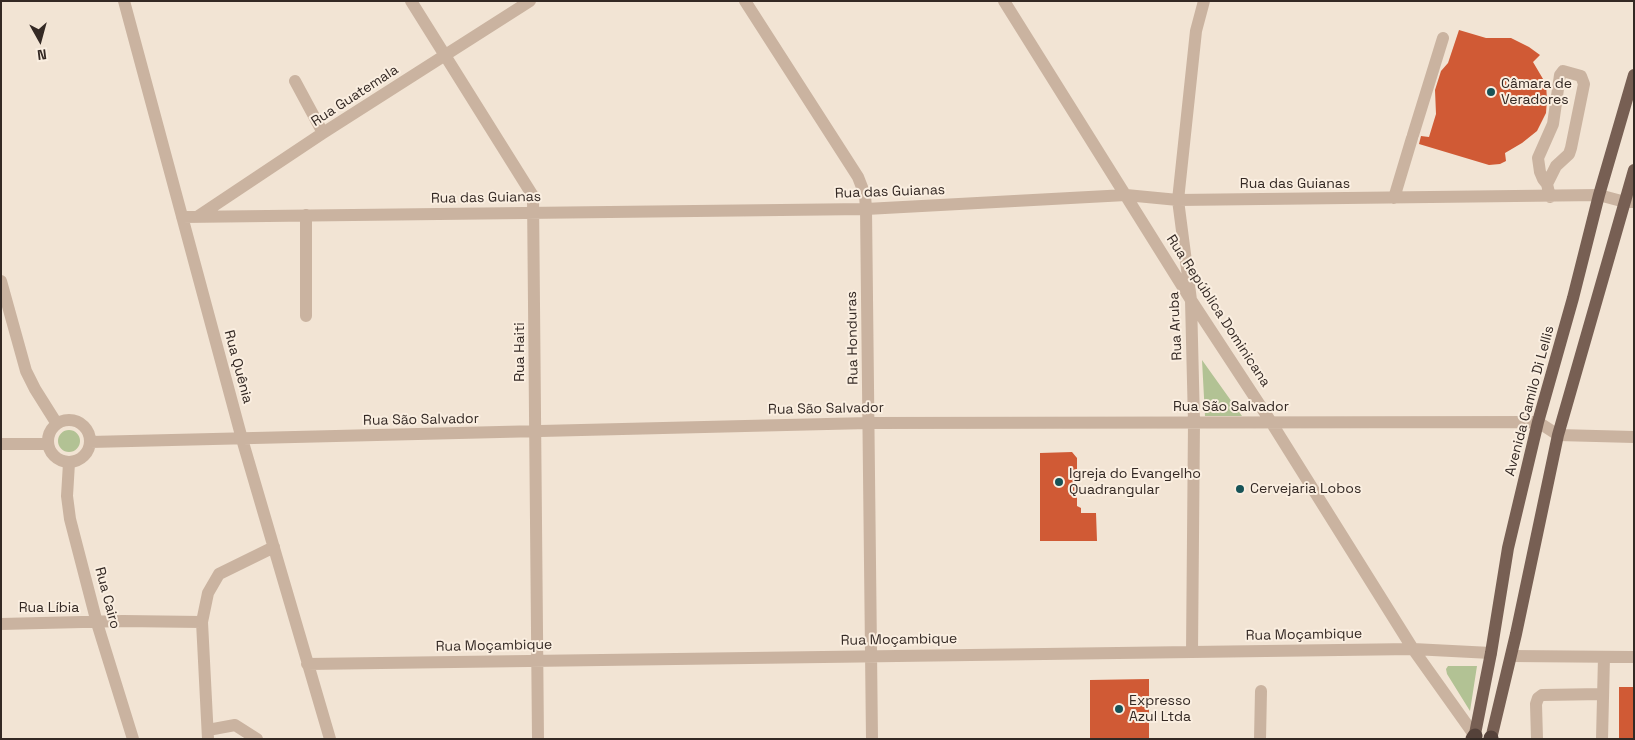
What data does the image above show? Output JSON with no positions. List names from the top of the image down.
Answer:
{
  "streets": {
    "main road": ["Avenida Camilo Di Lellis"],
    "street": [
      "Rua Guatemala",
      "Rua das Guianas",
      "Rua República Dominicana",
      "Rua Aruba",
      "Rua Honduras",
      "Rua Haiti",
      "Rua Quênia",
      "Rua São Salvador",
      "Rua Cairo",
      "Rua Líbia",
      "Rua Moçambique"
    ]
  },
  "crossings": [
    ["Rua Guatemala", "Rua das Guianas"],
    ["Rua Guatemala", "Rua Haiti"],
    ["Rua das Guianas", "Rua República Dominicana"],
    ["Rua das Guianas", "Rua Aruba"],
    ["Rua das Guianas", "Rua Honduras"],
    ["Rua das Guianas", "Rua Haiti"],
    ["Rua das Guianas", "Rua Quênia"],
    ["Rua das Guianas", "Avenida Camilo Di Lellis"],
    ["Rua República Dominicana", "Rua Aruba"],
    ["Rua República Dominicana", "Avenida Camilo Di Lellis"],
    ["Rua República Dominicana", "Rua São Salvador"],
    ["Rua República Dominicana", "Rua Moçambique"],
    ["Rua Aruba", "Rua São Salvador"],
    ["Rua Aruba", "Rua Moçambique"],
    ["Rua Honduras", "Rua São Salvador"],
    ["Rua Honduras", "Rua Moçambique"],
    ["Rua Haiti", "Rua São Salvador"],
    ["Rua Haiti", "Rua Moçambique"],
    ["Rua Quênia", "Rua São Salvador"],
    ["Rua Quênia", "Rua Moçambique"],
    ["Avenida Camilo Di Lellis", "Rua São Salvador"],
    ["Avenida Camilo Di Lellis", "Rua Moçambique"],
    ["Rua São Salvador", "Rua Cairo"],
    ["Rua Cairo", "Rua Líbia"]
  ],
  "places": [
    "Câmara de Veradores",
    "Igreja do Evangelho Quadrangular",
    "Cervejaria Lobos",
    "Expresso Azul Ltda"
  ],
  "north": "bottom"
}
